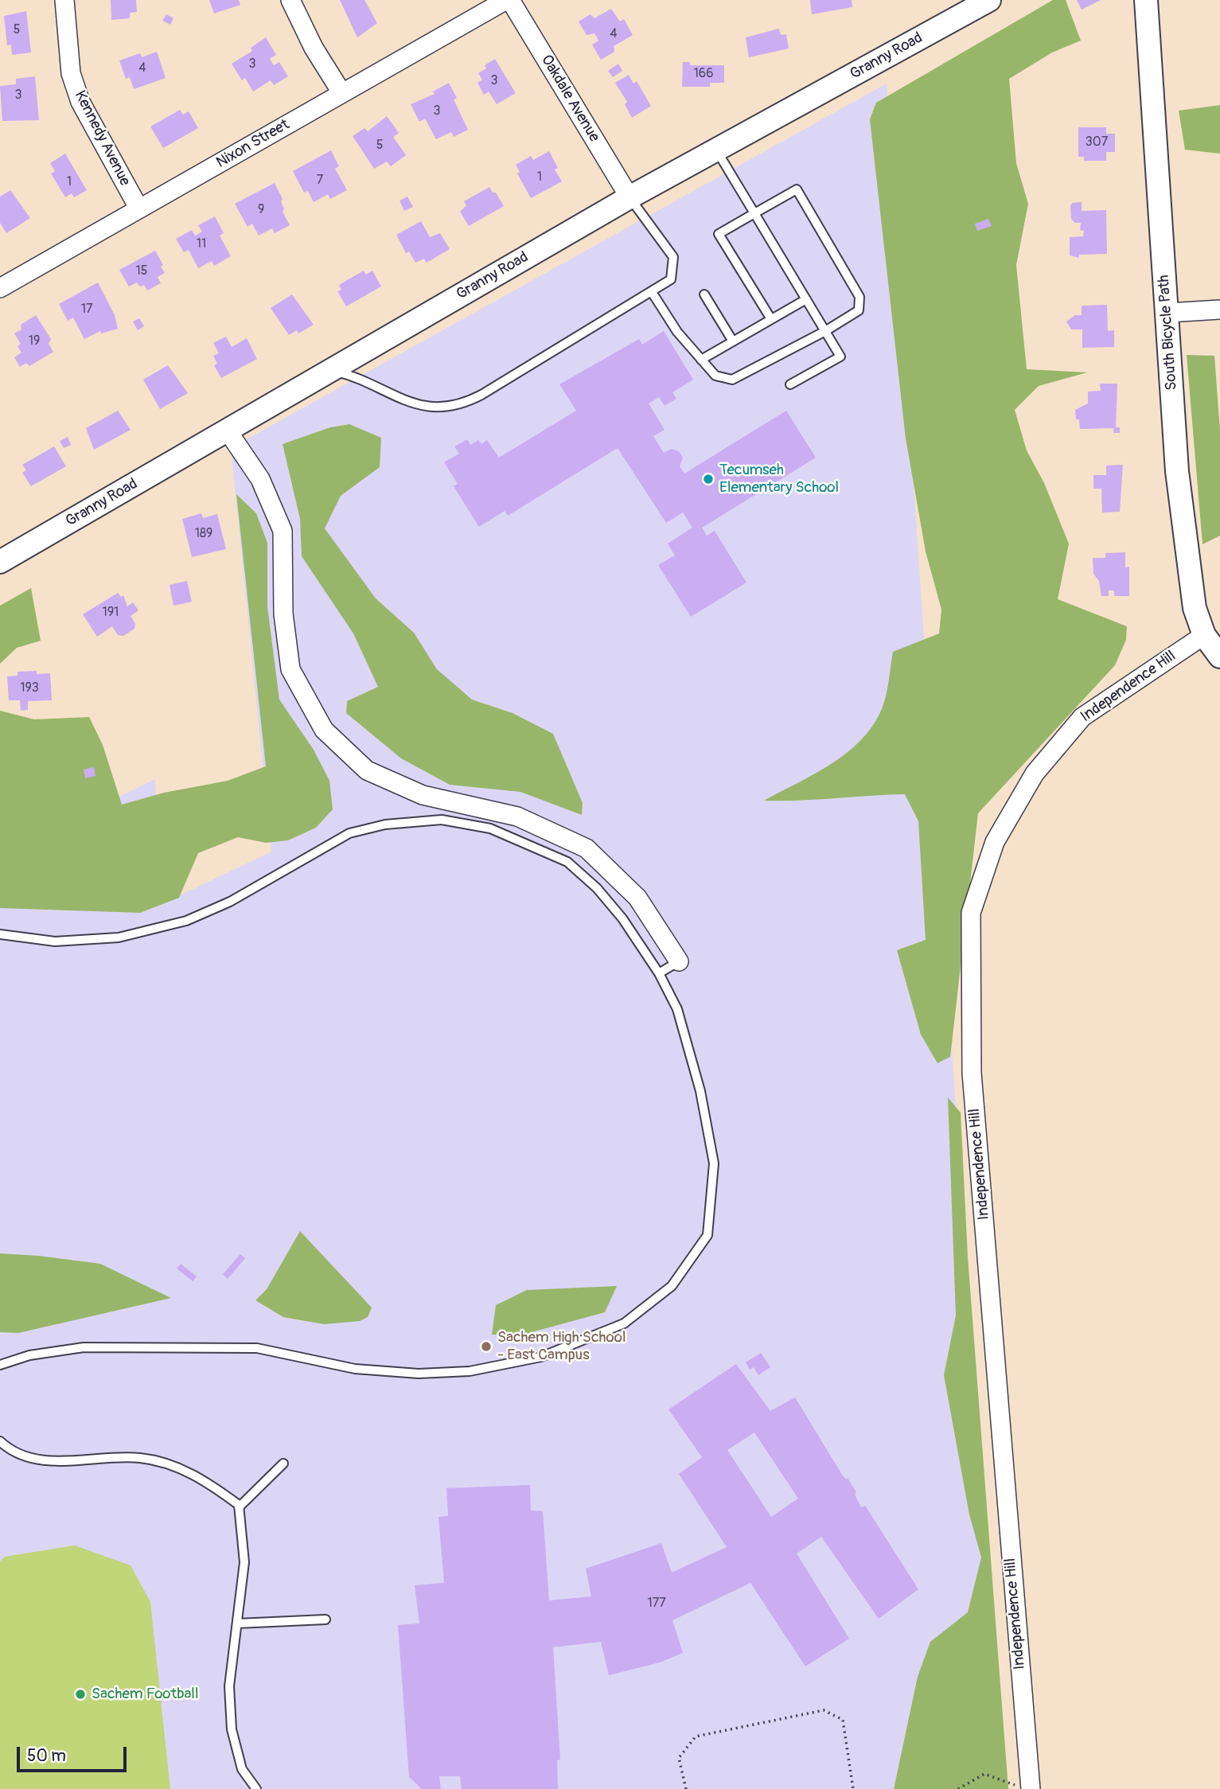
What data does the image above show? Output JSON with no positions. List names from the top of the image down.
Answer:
{
  "streets": {
    "street": [
      "Granny Road",
      "Oakdale Avenue",
      "Kennedy Avenue",
      "Nixon Street",
      "South Bicycle Path",
      "Independence Hill"
    ]
  },
  "crossings": [
    ["Granny Road", "Oakdale Avenue"],
    ["Oakdale Avenue", "Nixon Street"],
    ["Kennedy Avenue", "Nixon Street"],
    ["South Bicycle Path", "Independence Hill"]
  ],
  "places": ["Tecumseh Elementary School", "Sachem High School - East Campus", "Sachem Football"],
  "house_numbers": [
    "5",
    "4",
    "3",
    "4",
    "166",
    "3",
    "3",
    "3",
    "307",
    "5",
    "1",
    "7",
    "1",
    "9",
    "11",
    "15",
    "17",
    "19",
    "189",
    "191",
    "193",
    "177"
  ],
  "scale_bar": "50 m"
}
